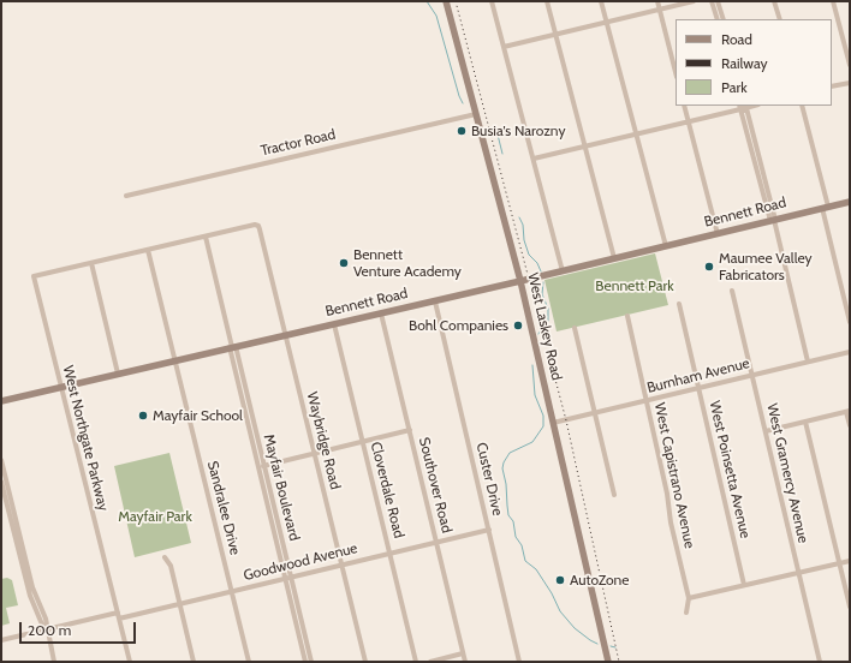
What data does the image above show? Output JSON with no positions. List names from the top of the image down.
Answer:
{
  "streets": {
    "street": [
      "Tractor Road",
      "Bennett Road",
      "West Laskey Road",
      "Burnham Avenue",
      "West Northgate Parkway",
      "Waybridge Road",
      "West Poinsetta Avenue",
      "West Gramercy Avenue",
      "West Capistrano Avenue",
      "Custer Drive",
      "Southover Road",
      "Mayfair Boulevard",
      "Cloverdale Road",
      "Sandralee Drive",
      "Goodwood Avenue"
    ]
  },
  "crossings": [
    ["Tractor Road", "West Laskey Road"],
    ["Bennett Road", "West Laskey Road"],
    ["Bennett Road", "West Northgate Parkway"],
    ["Bennett Road", "Waybridge Road"],
    ["Bennett Road", "Custer Drive"],
    ["Bennett Road", "Southover Road"],
    ["Bennett Road", "Mayfair Boulevard"],
    ["Bennett Road", "Cloverdale Road"],
    ["Bennett Road", "Sandralee Drive"],
    ["West Laskey Road", "Burnham Avenue"],
    ["Burnham Avenue", "West Poinsetta Avenue"],
    ["Burnham Avenue", "West Gramercy Avenue"],
    ["Burnham Avenue", "West Capistrano Avenue"],
    ["West Northgate Parkway", "Goodwood Avenue"],
    ["Waybridge Road", "Mayfair Boulevard"],
    ["Waybridge Road", "Goodwood Avenue"],
    ["Custer Drive", "Goodwood Avenue"],
    ["Southover Road", "Goodwood Avenue"],
    ["Mayfair Boulevard", "Goodwood Avenue"],
    ["Cloverdale Road", "Goodwood Avenue"],
    ["Sandralee Drive", "Goodwood Avenue"]
  ],
  "parks": ["Bennett Park", "Mayfair Park"],
  "places": [
    "Busia's Narozny",
    "Bennett Venture Academy",
    "Maumee Valley Fabricators",
    "Bohl Companies",
    "Mayfair School",
    "AutoZone"
  ],
  "legend": ["Road", "Railway", "Park"],
  "scale_bar": "200 m"
}
